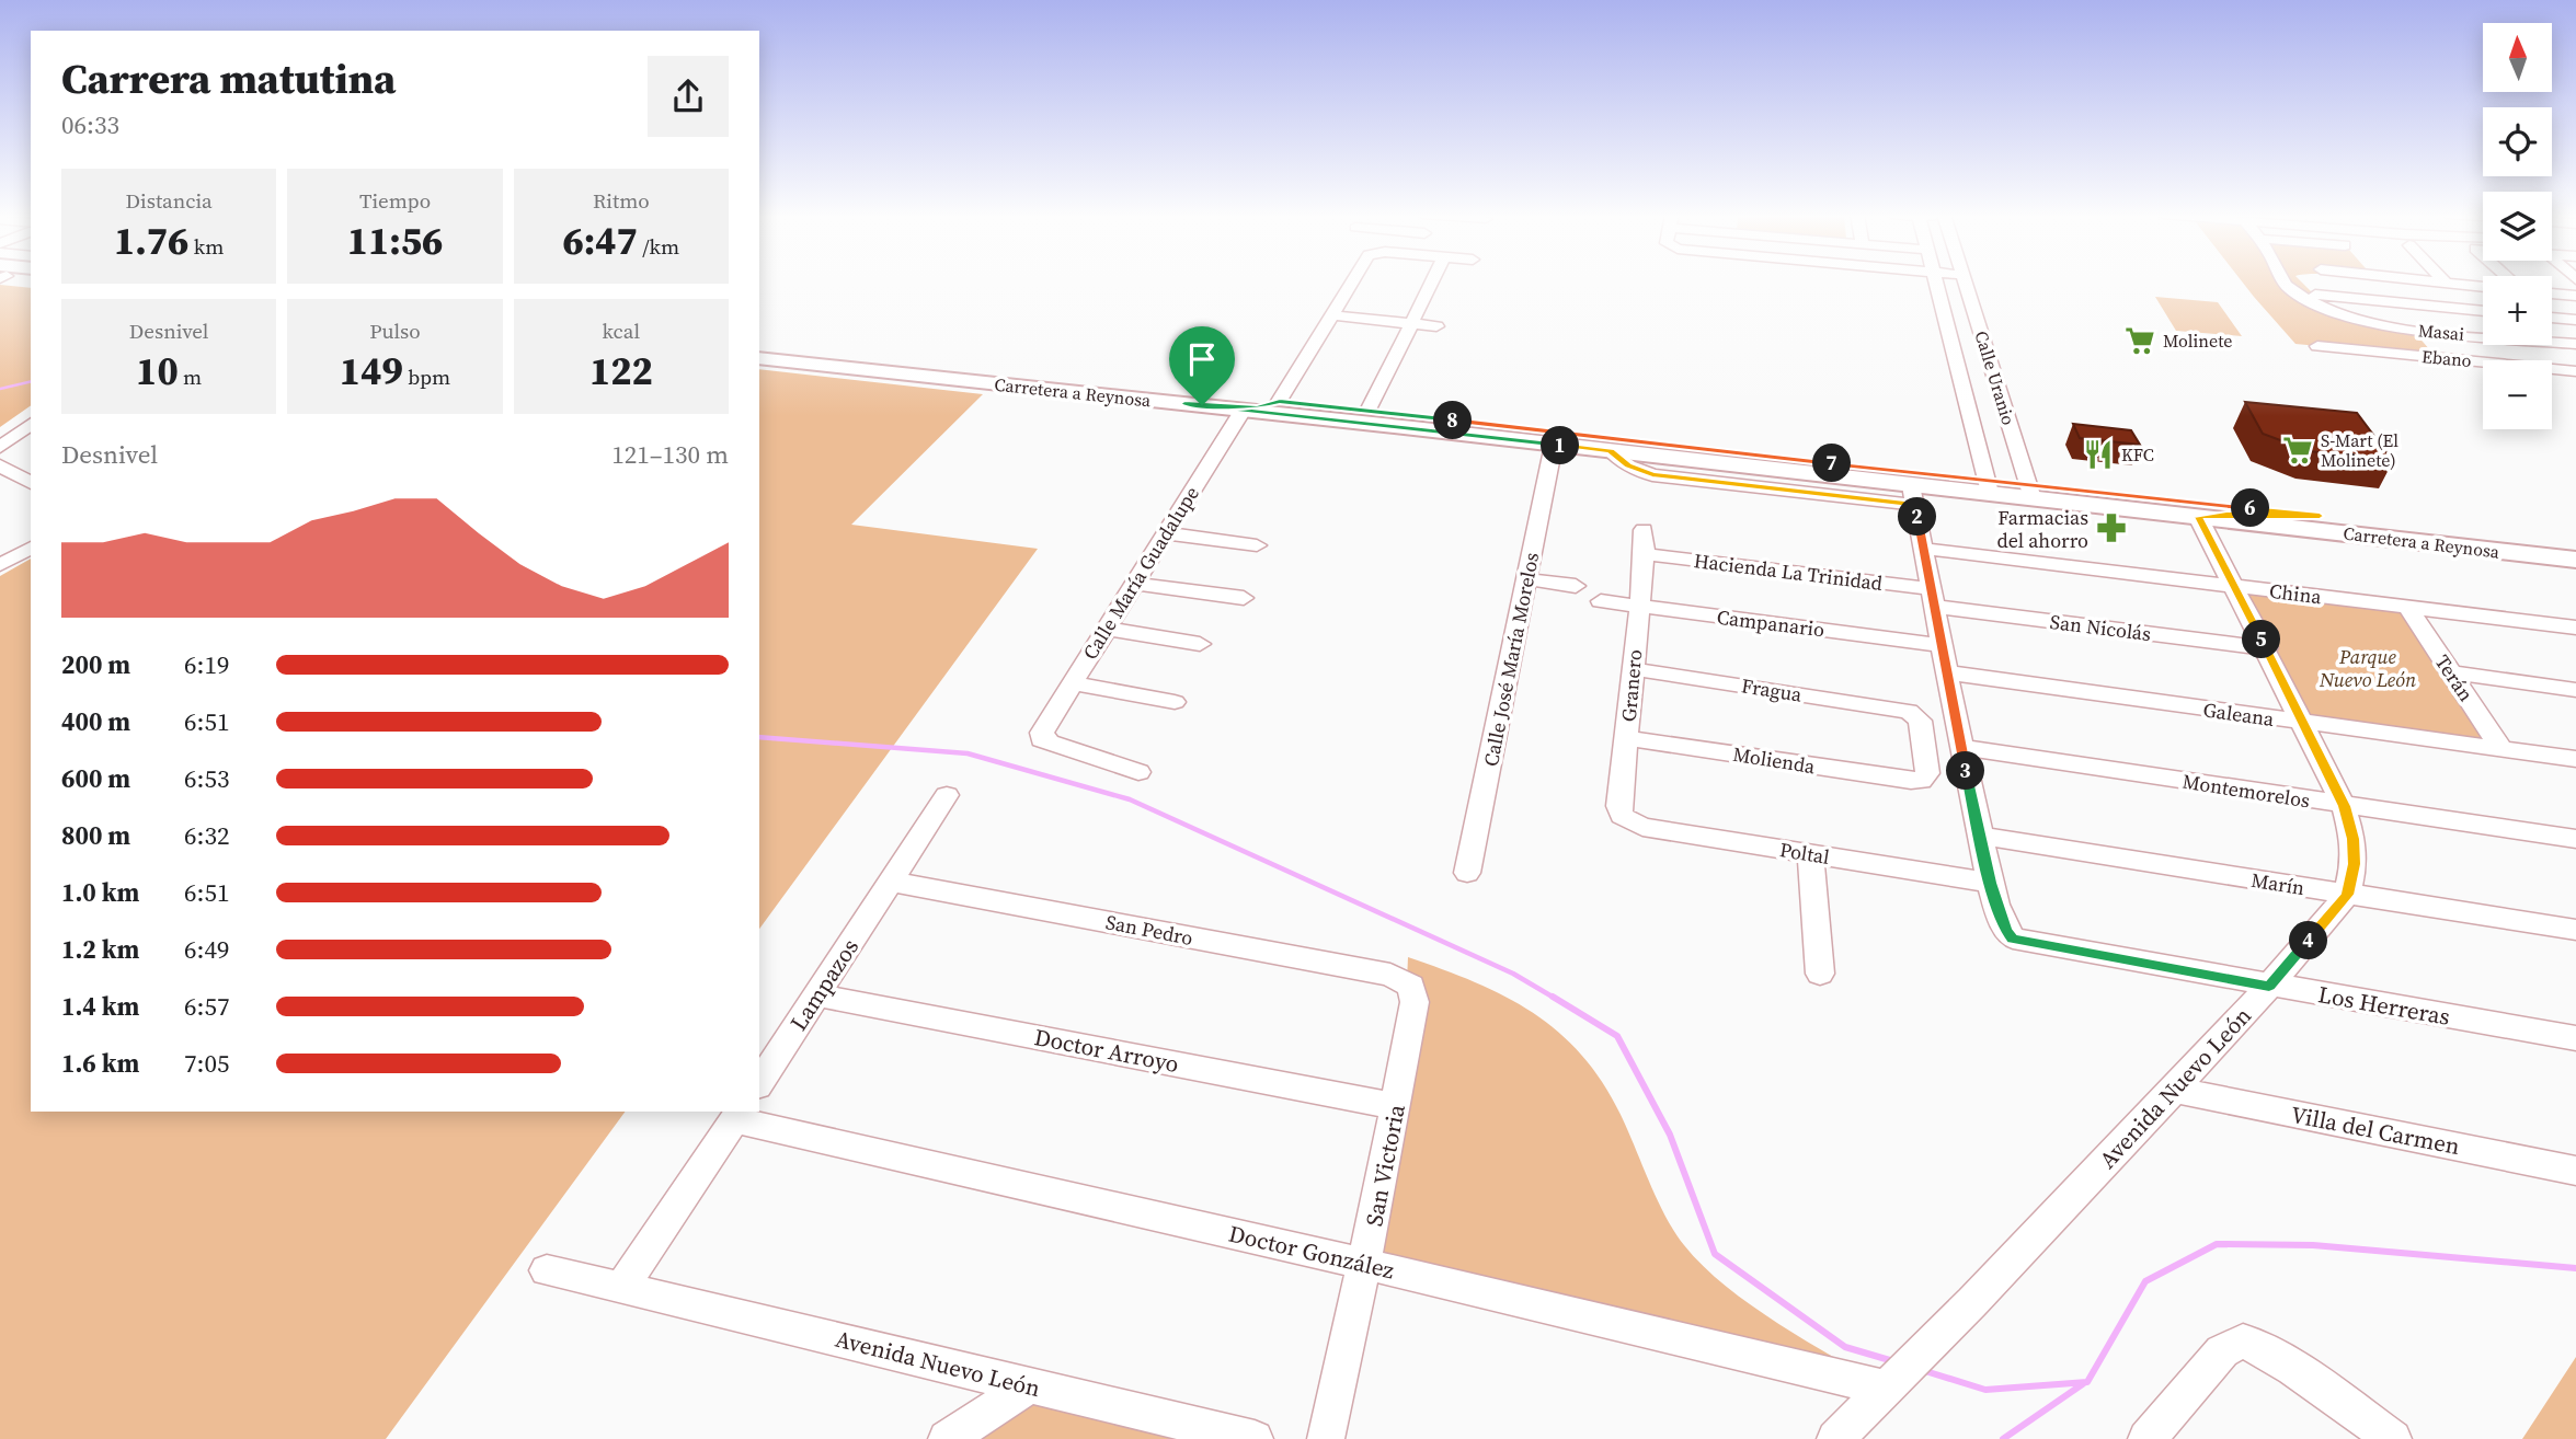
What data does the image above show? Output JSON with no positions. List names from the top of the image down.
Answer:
{
  "streets": {
    "main road": ["Carretera a Reynosa"],
    "street": [
      "Masai",
      "Ebano",
      "Calle Uranio",
      "Hacienda La Trinidad",
      "Calle María Guadalupe",
      "China",
      "Campanario",
      "San Nicolás",
      "Calle José María Morelos",
      "Terán",
      "Granero",
      "Fragua",
      "Galeana",
      "Molienda",
      "Montemorelos",
      "Poltal",
      "Marín",
      "San Pedro",
      "Lampazos",
      "Los Herreras",
      "Doctor Arroyo",
      "Avenida Nuevo León",
      "Villa del Carmen",
      "San Victoria",
      "Doctor González"
    ]
  },
  "crossings": [
    ["Calle Uranio", "Carretera a Reynosa"],
    ["Carretera a Reynosa", "Calle María Guadalupe"],
    ["Carretera a Reynosa", "Calle José María Morelos"],
    ["Hacienda La Trinidad", "San Nicolás"],
    ["Hacienda La Trinidad", "Granero"],
    ["China", "Terán"],
    ["Campanario", "Granero"],
    ["Terán", "Galeana"],
    ["Granero", "Fragua"],
    ["Granero", "Molienda"],
    ["Granero", "Poltal"],
    ["Fragua", "Molienda"],
    ["Poltal", "Los Herreras"],
    ["Marín", "Avenida Nuevo León"],
    ["San Pedro", "Lampazos"],
    ["San Pedro", "San Victoria"],
    ["Lampazos", "Doctor Arroyo"],
    ["Los Herreras", "Avenida Nuevo León"],
    ["Doctor Arroyo", "San Victoria"],
    ["Avenida Nuevo León", "Villa del Carmen"],
    ["Avenida Nuevo León", "Doctor González"],
    ["San Victoria", "Doctor González"]
  ],
  "parks": ["Parque Nuevo León"],
  "places": {
    "supermarket": ["Molinete", "S-Mart (El Molinete)"],
    "restaurant": ["KFC"],
    "pharmacy": ["Farmacias del ahorro"]
  },
  "north": "top",
  "page": {
    "map_buttons": ["+", "−"],
    "heading": ["Carrera matutina", "06:33"],
    "stats": [
      ["Distancia", "1.76 km"],
      ["Tiempo", "11:56"],
      ["Ritmo", "6:47 /km"],
      ["Desnivel", "10 m"],
      ["Pulso", "149 bpm"],
      ["kcal", "122"]
    ],
    "pins": [
      "8",
      "1",
      "7",
      "6",
      "2",
      "5",
      "3",
      "4"
    ],
    "chart": ["Desnivel", "121–130 m"],
    "list": [
      {
        "name": "200 m",
        "note": "6:19"
      },
      {
        "name": "400 m",
        "note": "6:51"
      },
      {
        "name": "600 m",
        "note": "6:53"
      },
      {
        "name": "800 m",
        "note": "6:32"
      },
      {
        "name": "1.0 km",
        "note": "6:51"
      },
      {
        "name": "1.2 km",
        "note": "6:49"
      },
      {
        "name": "1.4 km",
        "note": "6:57"
      },
      {
        "name": "1.6 km",
        "note": "7:05"
      }
    ]
  }
}
